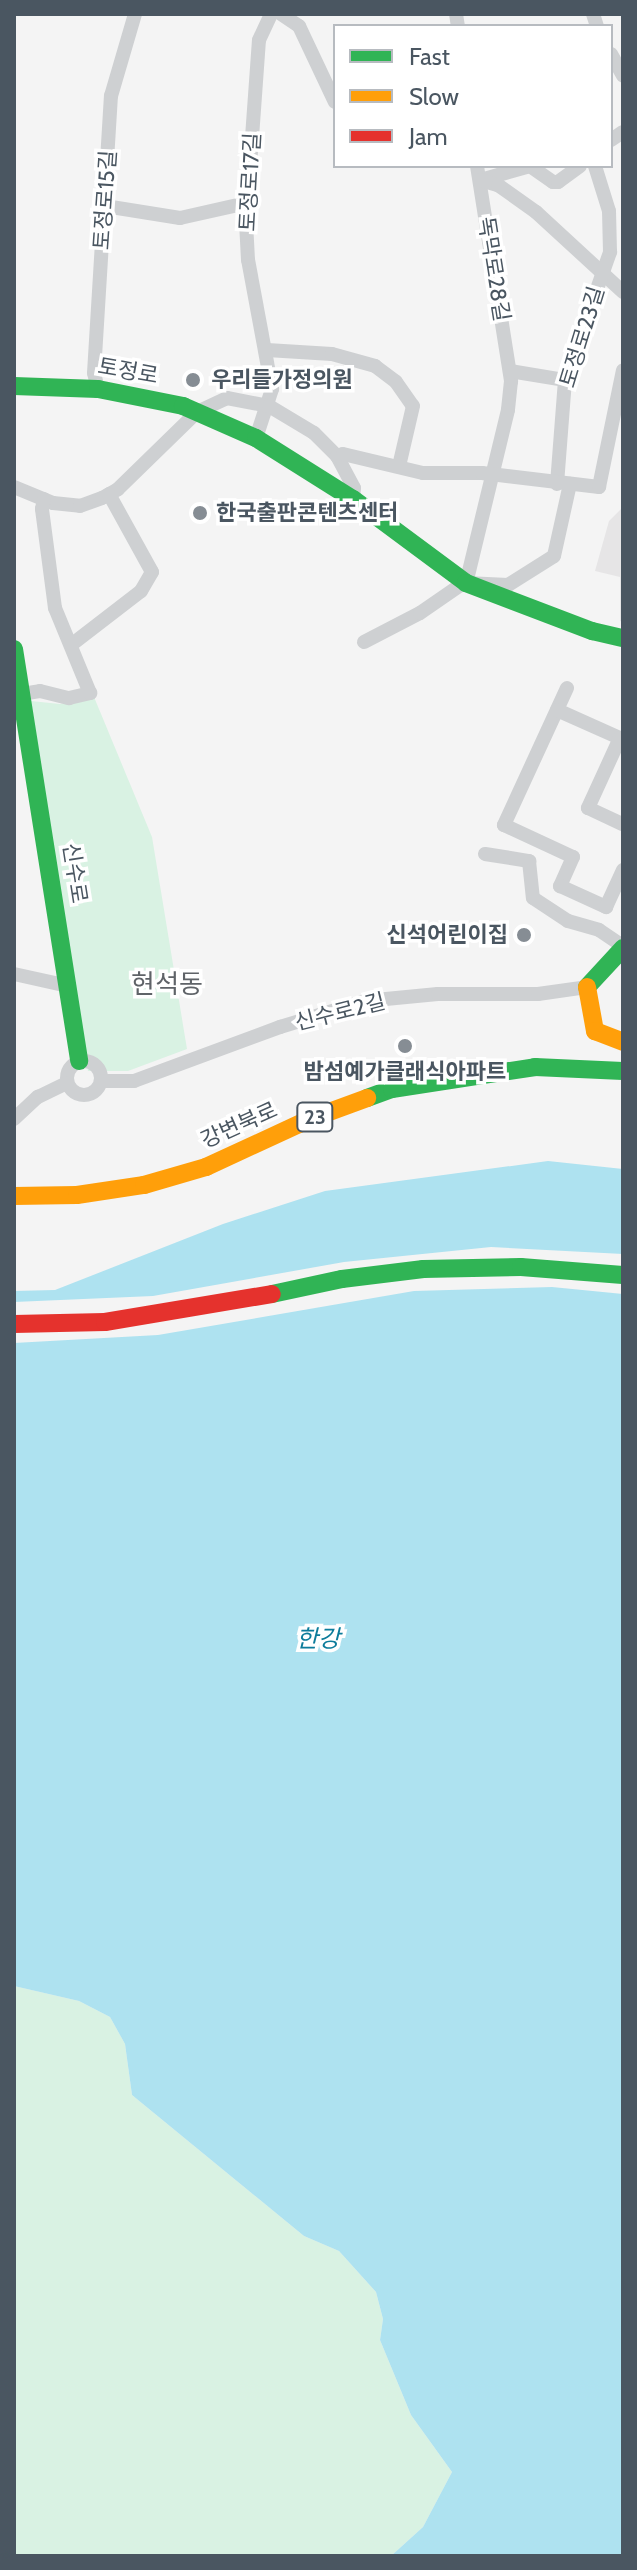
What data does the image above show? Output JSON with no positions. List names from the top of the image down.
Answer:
{
  "streets": {
    "main road": [
      "토정로",
      "신수로",
      "23",
      "강변북로"
    ],
    "street": [
      "토정로17길",
      "토정로15길",
      "독막로28길",
      "토정로23길",
      "신수로2길"
    ]
  },
  "crossings": [
    ["토정로17길", "토정로"],
    ["토정로15길", "토정로"],
    ["독막로28길", "토정로23길"],
    ["독막로28길", "토정로"],
    ["토정로23길", "토정로"],
    ["신수로", "신수로2길"]
  ],
  "districts": ["현석동"],
  "water": ["한강"],
  "places": [
    "우리들가정의원",
    "한국출판콘텐츠센터",
    "신석어린이집",
    "밤섬예가클래식아파트"
  ],
  "legend": ["Fast", "Slow", "Jam"]
}
